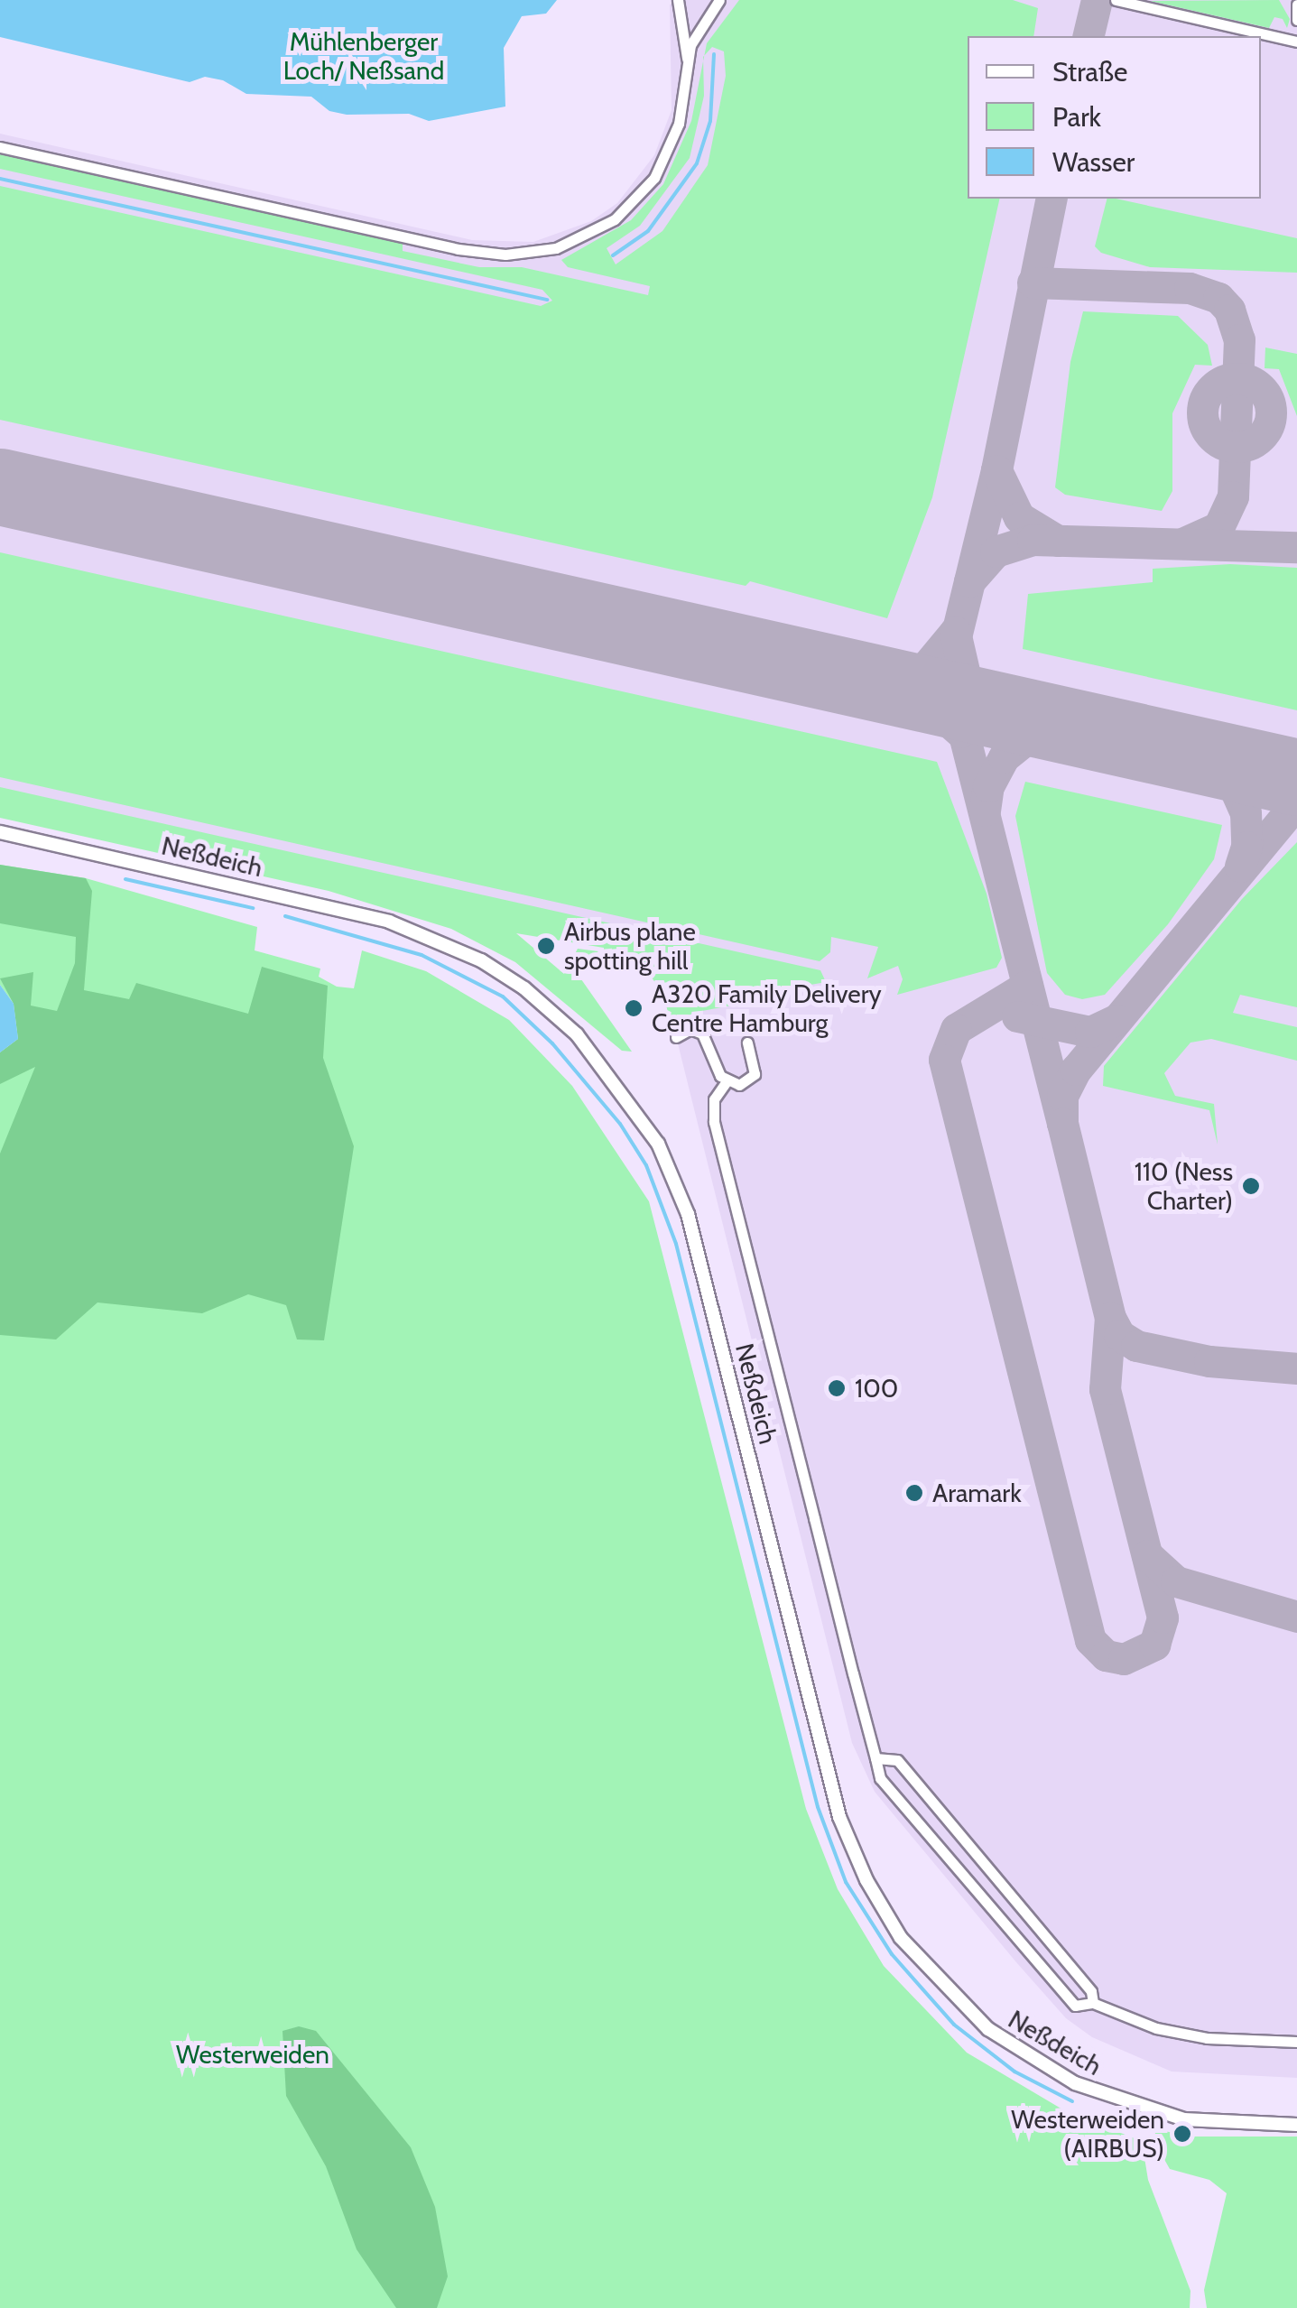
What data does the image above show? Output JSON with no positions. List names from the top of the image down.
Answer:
{
  "streets": {
    "street": ["Neßdeich"]
  },
  "parks": ["Mühlenberger Loch/ Neßsand", "Westerweiden"],
  "places": [
    "Airbus plane spotting hill",
    "A320 Family Delivery Centre Hamburg",
    "110 (Ness Charter)",
    "100",
    "Aramark",
    "Westerweiden (AIRBUS)"
  ],
  "legend": ["Straße", "Park", "Wasser"]
}
